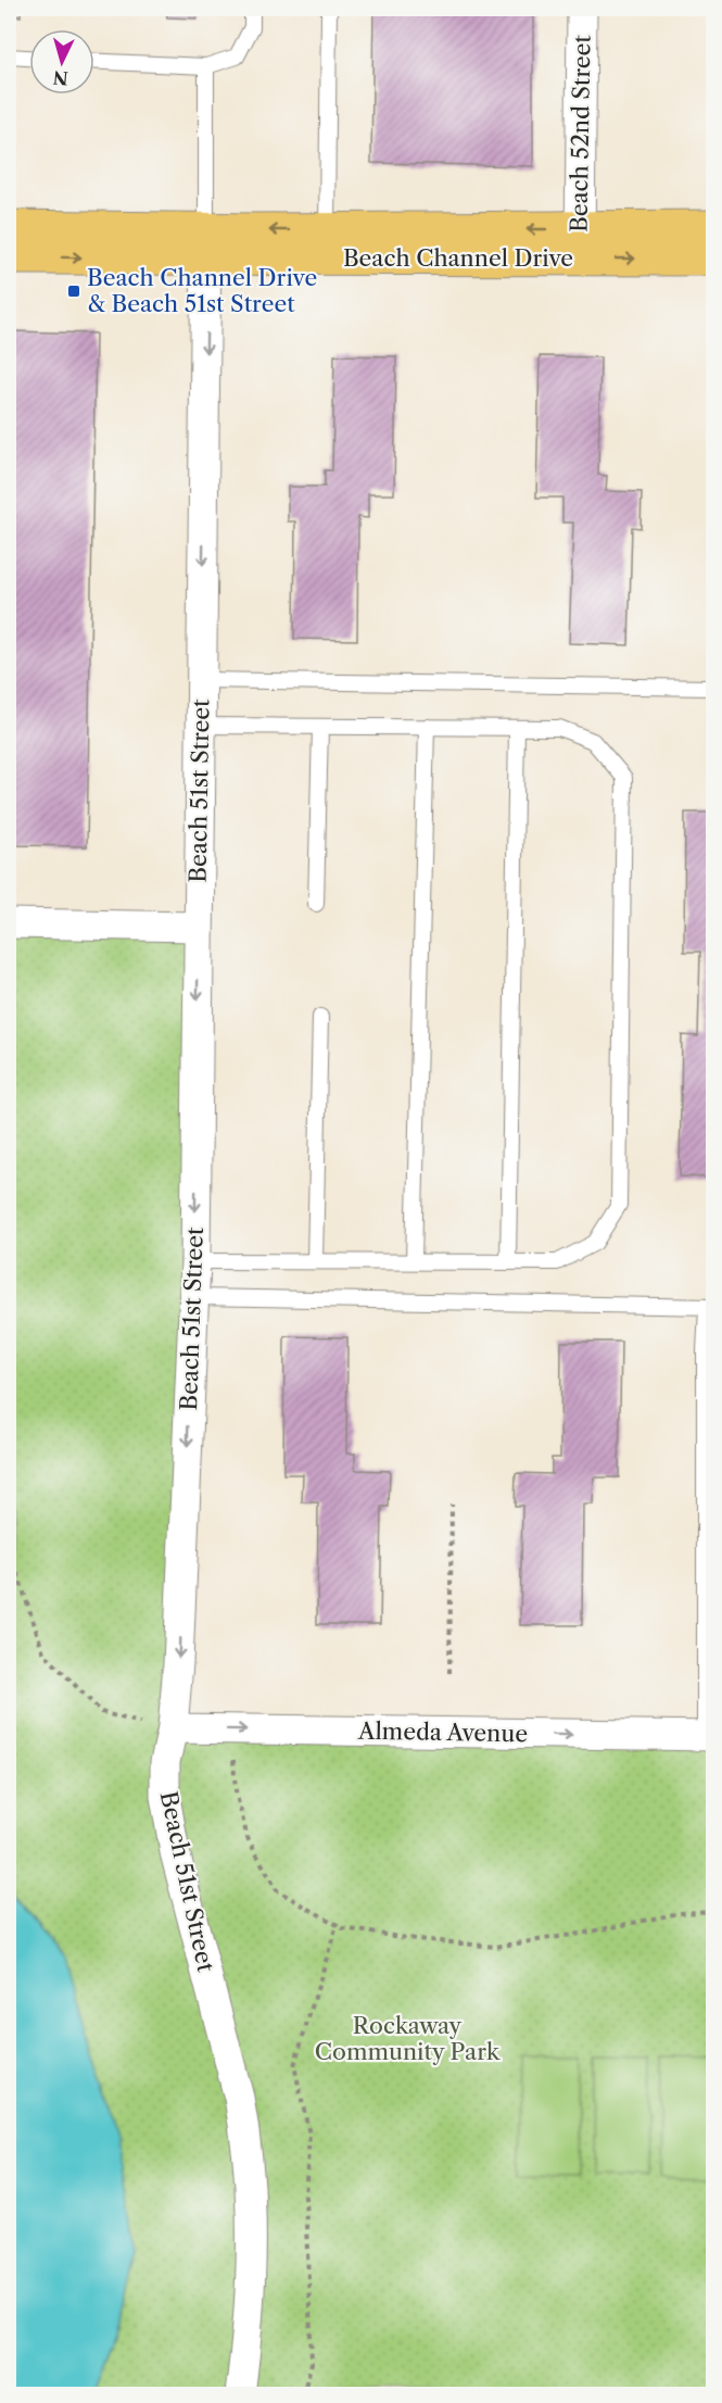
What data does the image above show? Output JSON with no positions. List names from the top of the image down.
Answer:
{
  "streets": {
    "main road": ["Beach Channel Drive"],
    "street": ["Beach 52nd Street", "Beach 51st Street", "Almeda Avenue"]
  },
  "crossings": [
    ["Beach 52nd Street", "Beach Channel Drive"],
    ["Beach Channel Drive", "Beach 51st Street"],
    ["Beach 51st Street", "Almeda Avenue"]
  ],
  "one_way": ["Beach 51st Street", "Almeda Avenue"],
  "parks": ["Rockaway Community Park"],
  "places": {
    "transit": ["Beach Channel Drive & Beach 51st Street"]
  },
  "north": "bottom"
}
